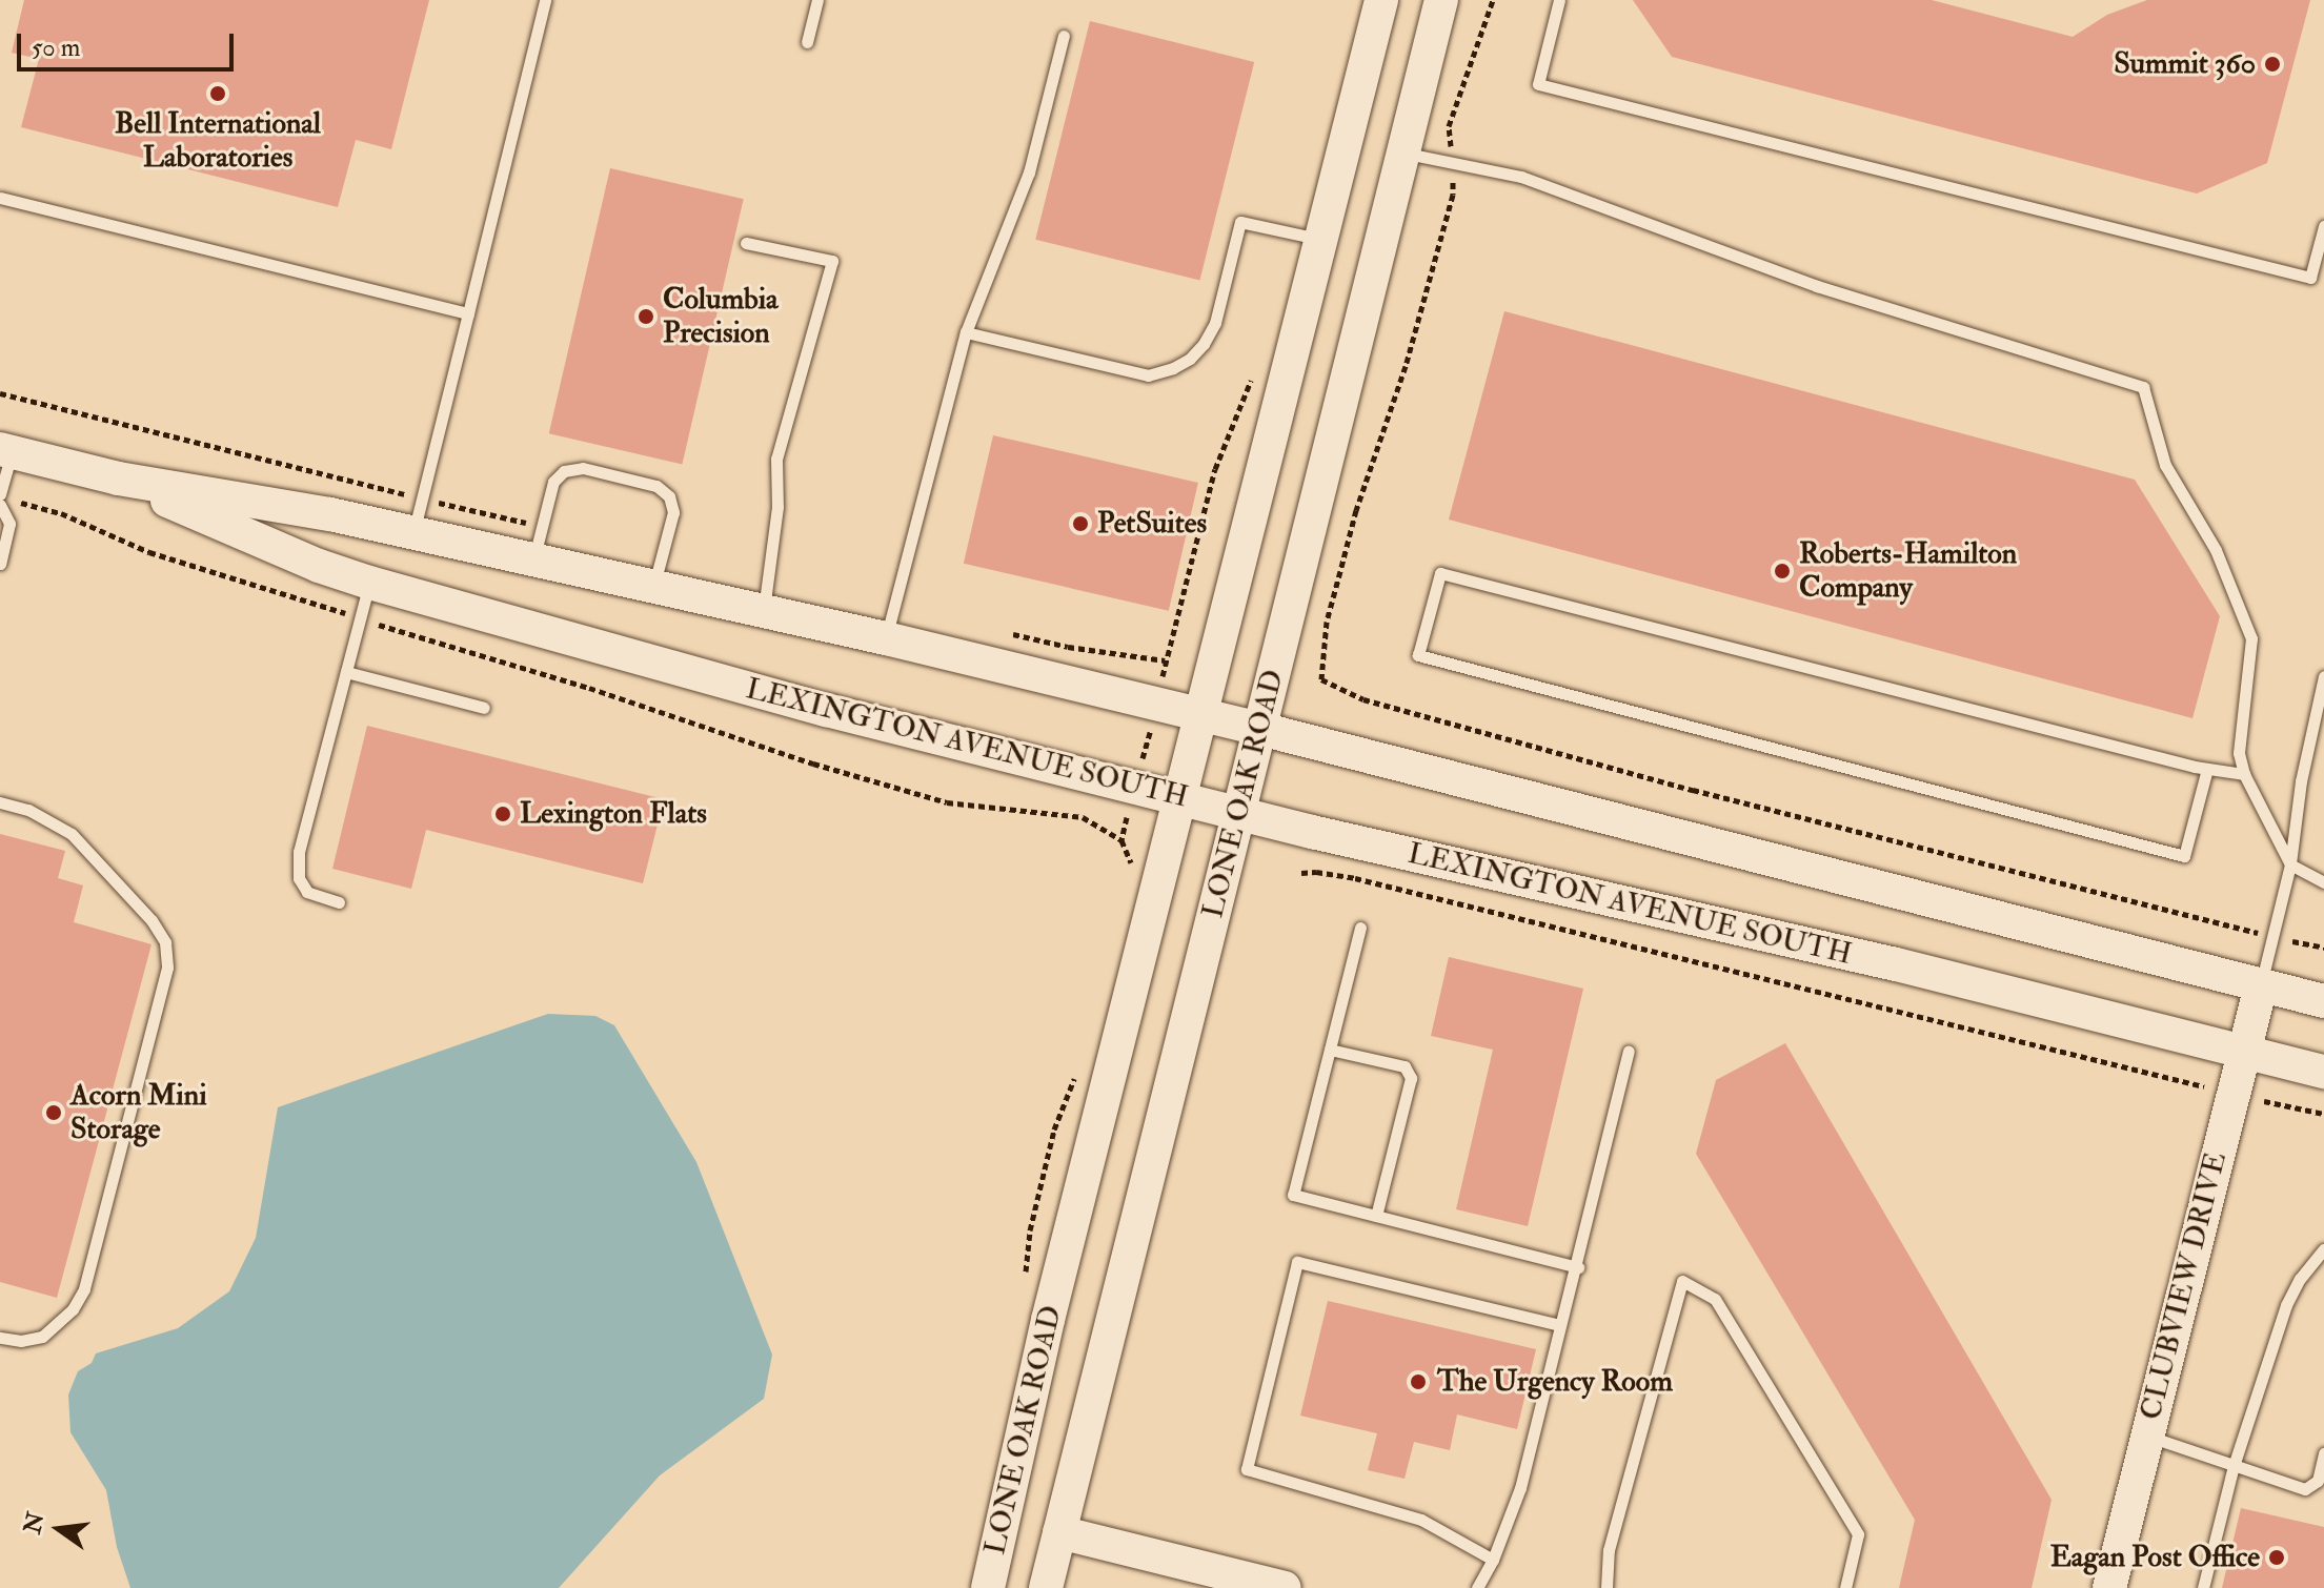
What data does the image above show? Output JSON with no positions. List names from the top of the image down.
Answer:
{
  "streets": {
    "street": ["LEXINGTON AVENUE SOUTH", "LONE OAK ROAD", "CLUBVIEW DRIVE"]
  },
  "crossings": [
    ["LEXINGTON AVENUE SOUTH", "LONE OAK ROAD"],
    ["LEXINGTON AVENUE SOUTH", "CLUBVIEW DRIVE"]
  ],
  "places": [
    "Summit 360",
    "Bell International Laboratories",
    "Columbia Precision",
    "PetSuites",
    "Roberts-Hamilton Company",
    "Lexington Flats",
    "Acorn Mini Storage",
    "The Urgency Room",
    "Eagan Post Office"
  ],
  "scale_bar": "50 m",
  "north": "left"
}
